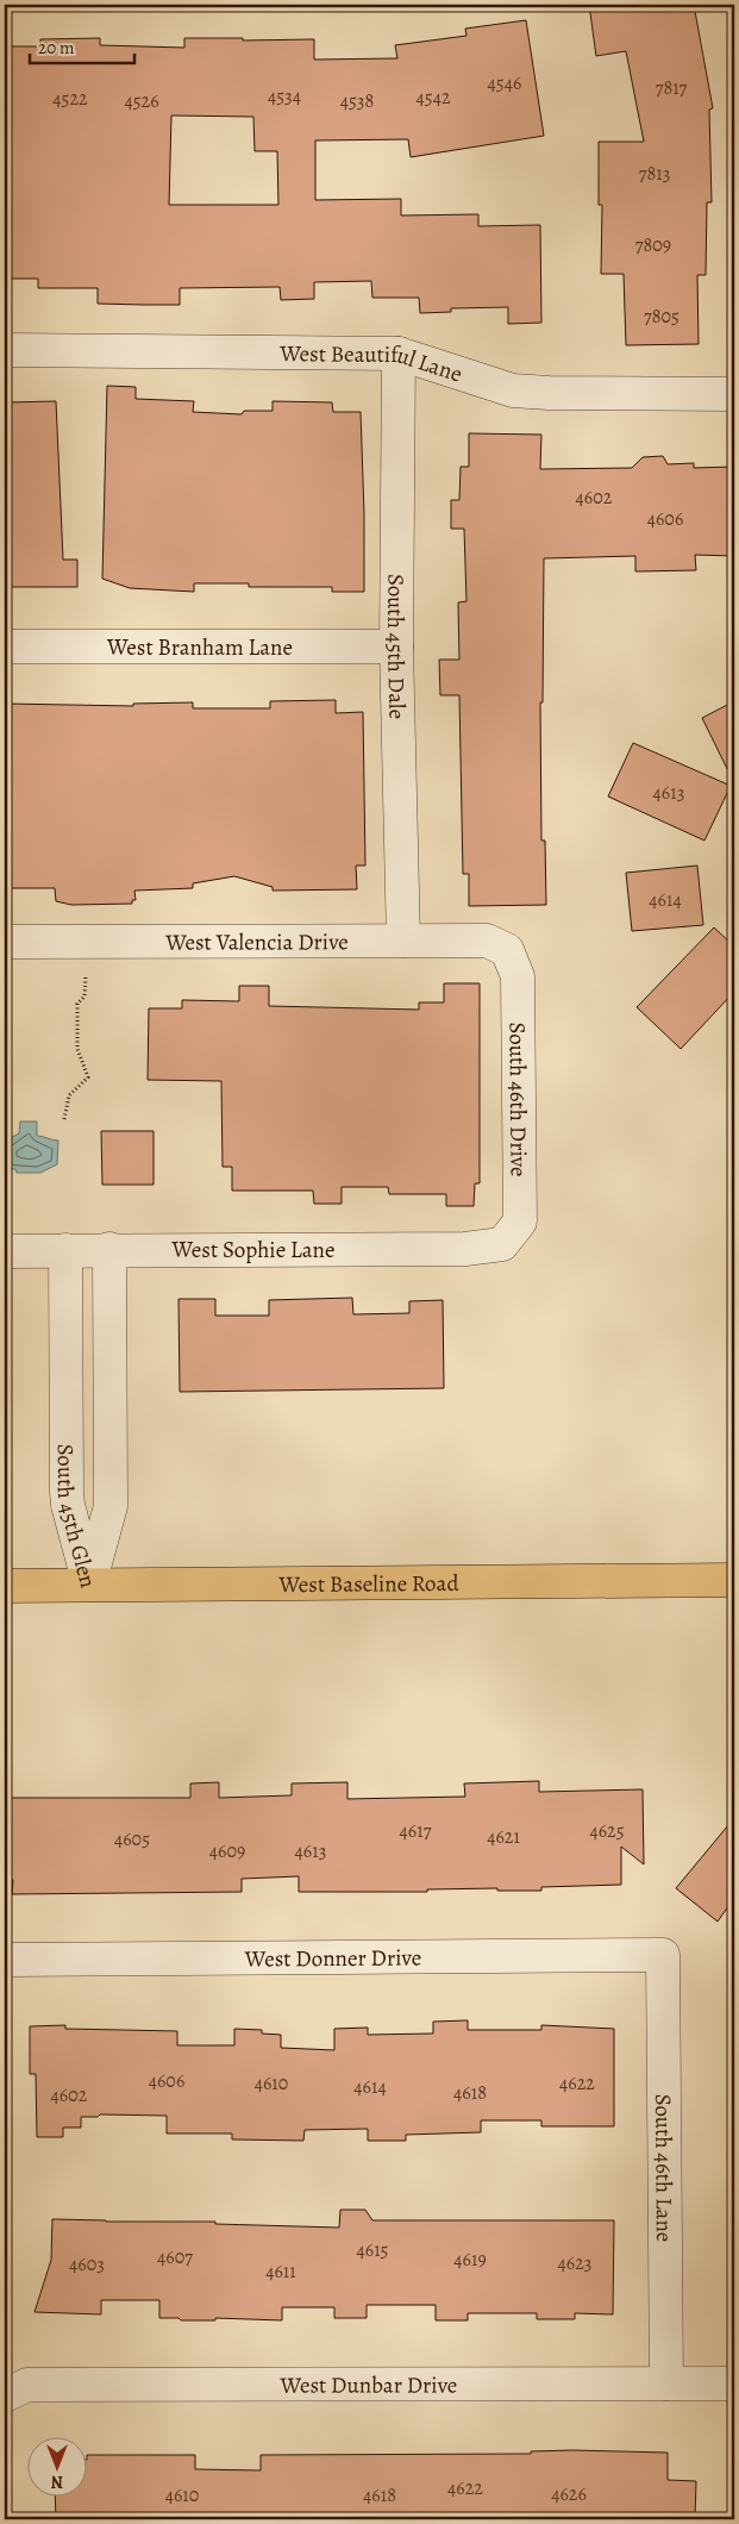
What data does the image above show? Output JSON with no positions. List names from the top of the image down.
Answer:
{
  "streets": {
    "main road": ["West Baseline Road"],
    "street": [
      "West Beautiful Lane",
      "West Branham Lane",
      "South 45th Dale",
      "West Valencia Drive",
      "South 46th Drive",
      "West Sophie Lane",
      "South 45th Glen",
      "West Donner Drive",
      "South 46th Lane",
      "West Dunbar Drive"
    ]
  },
  "crossings": [
    ["West Beautiful Lane", "South 45th Dale"],
    ["West Branham Lane", "South 45th Dale"],
    ["South 45th Dale", "West Valencia Drive"],
    ["West Valencia Drive", "South 46th Drive"],
    ["South 46th Drive", "West Sophie Lane"],
    ["West Sophie Lane", "South 45th Glen"],
    ["South 45th Glen", "West Baseline Road"],
    ["West Donner Drive", "South 46th Lane"],
    ["South 46th Lane", "West Dunbar Drive"]
  ],
  "house_numbers": [
    "4546",
    "7817",
    "4534",
    "4542",
    "4522",
    "4526",
    "4538",
    "7813",
    "7809",
    "7805",
    "4602",
    "4606",
    "4613",
    "4614",
    "4617",
    "4625",
    "4621",
    "4605",
    "4609",
    "4613",
    "4606",
    "4610",
    "4622",
    "4614",
    "4618",
    "4602",
    "4615",
    "4607",
    "4619",
    "4623",
    "4603",
    "4611",
    "4622",
    "4626",
    "4610",
    "4618"
  ],
  "scale_bar": "20 m",
  "north": "bottom"
}
